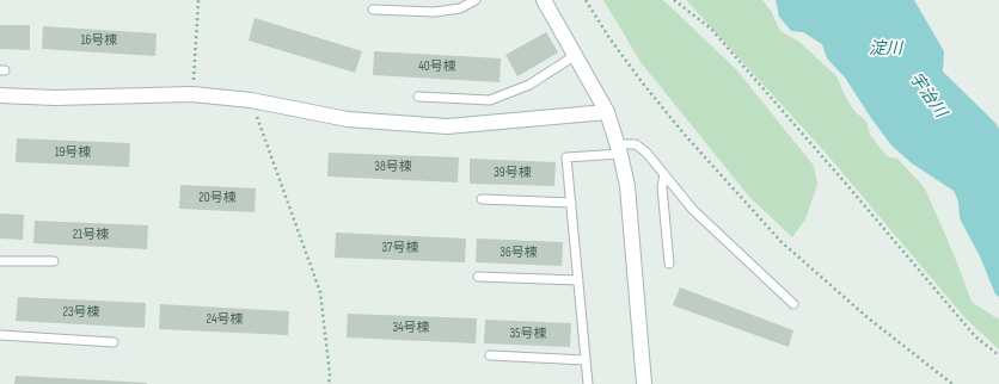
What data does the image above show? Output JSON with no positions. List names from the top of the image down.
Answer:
{
  "water": ["淀川", "宇治川"],
  "house_numbers": [
    "16号棟",
    "40号棟",
    "19号棟",
    "38号棟",
    "39号棟",
    "20号棟",
    "21号棟",
    "37号棟",
    "36号棟",
    "23号棟",
    "24号棟",
    "34号棟",
    "35号棟"
  ]
}
